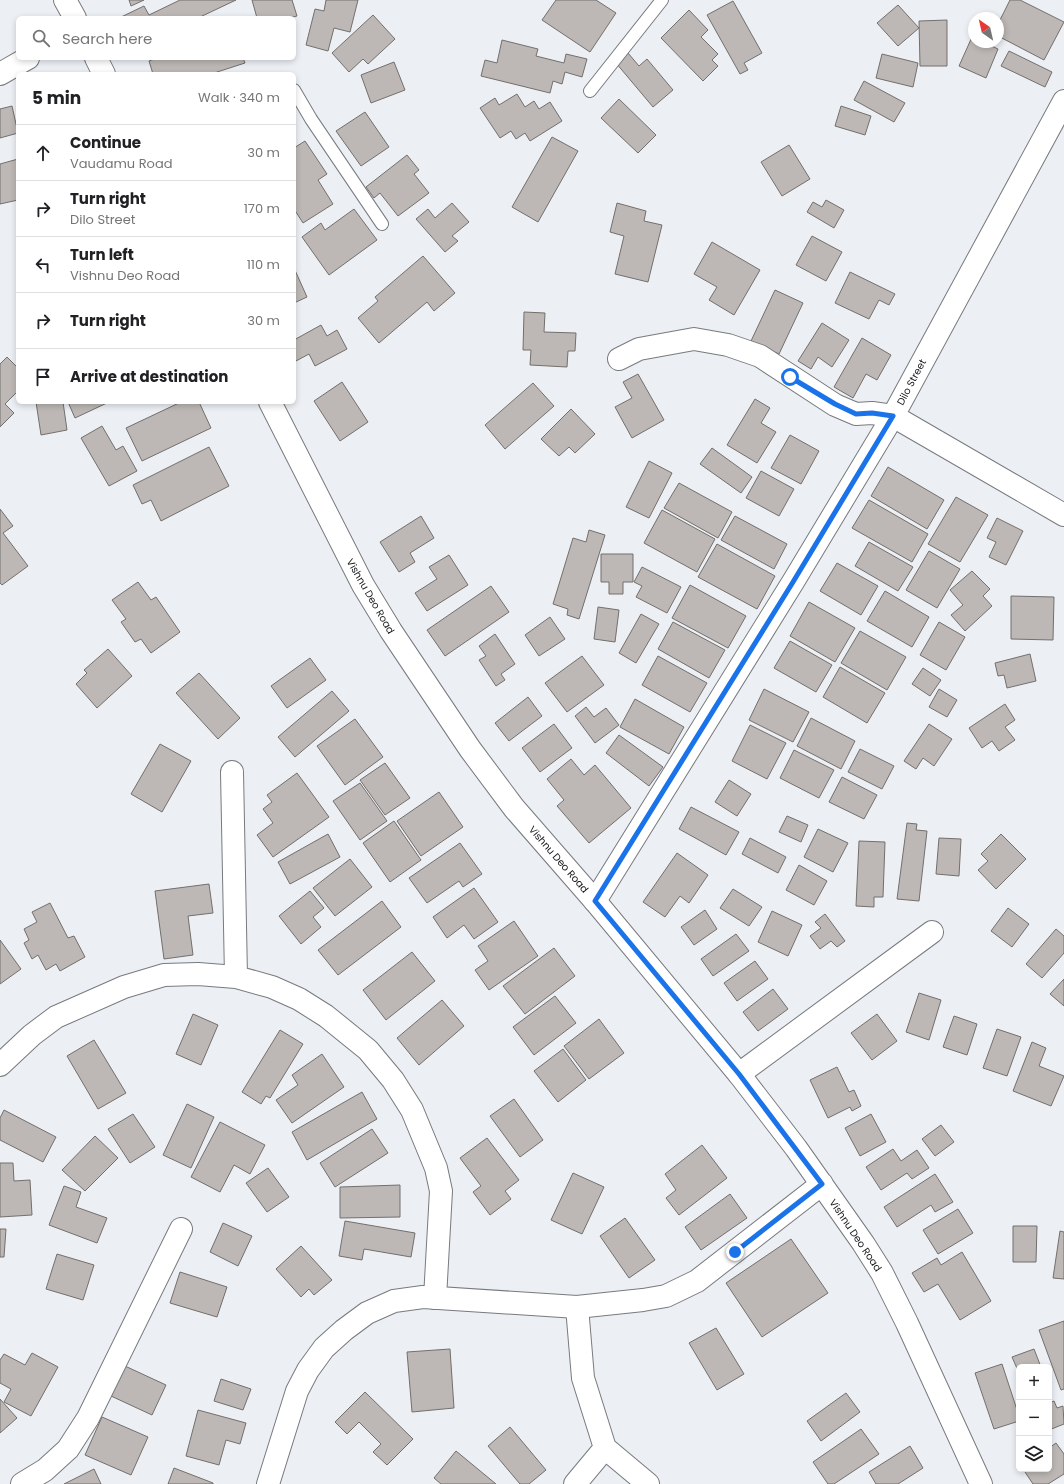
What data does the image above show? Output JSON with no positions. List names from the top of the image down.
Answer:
{
  "streets": {
    "street": ["Dilo Street", "Vishnu Deo Road"]
  },
  "crossings": [
    ["Dilo Street", "Vishnu Deo Road"]
  ],
  "north": "top left",
  "page": {
    "search": "Search here",
    "heading": ["5 min", "Walk · 340 m"],
    "list": [
      ["Continue", "Vaudamu Road", "30 m"],
      ["Turn right", "Dilo Street", "170 m"],
      ["Turn left", "Vishnu Deo Road", "110 m"],
      ["Turn right", "30 m"],
      "Arrive at destination"
    ],
    "map_buttons": ["+", "−"]
  }
}
